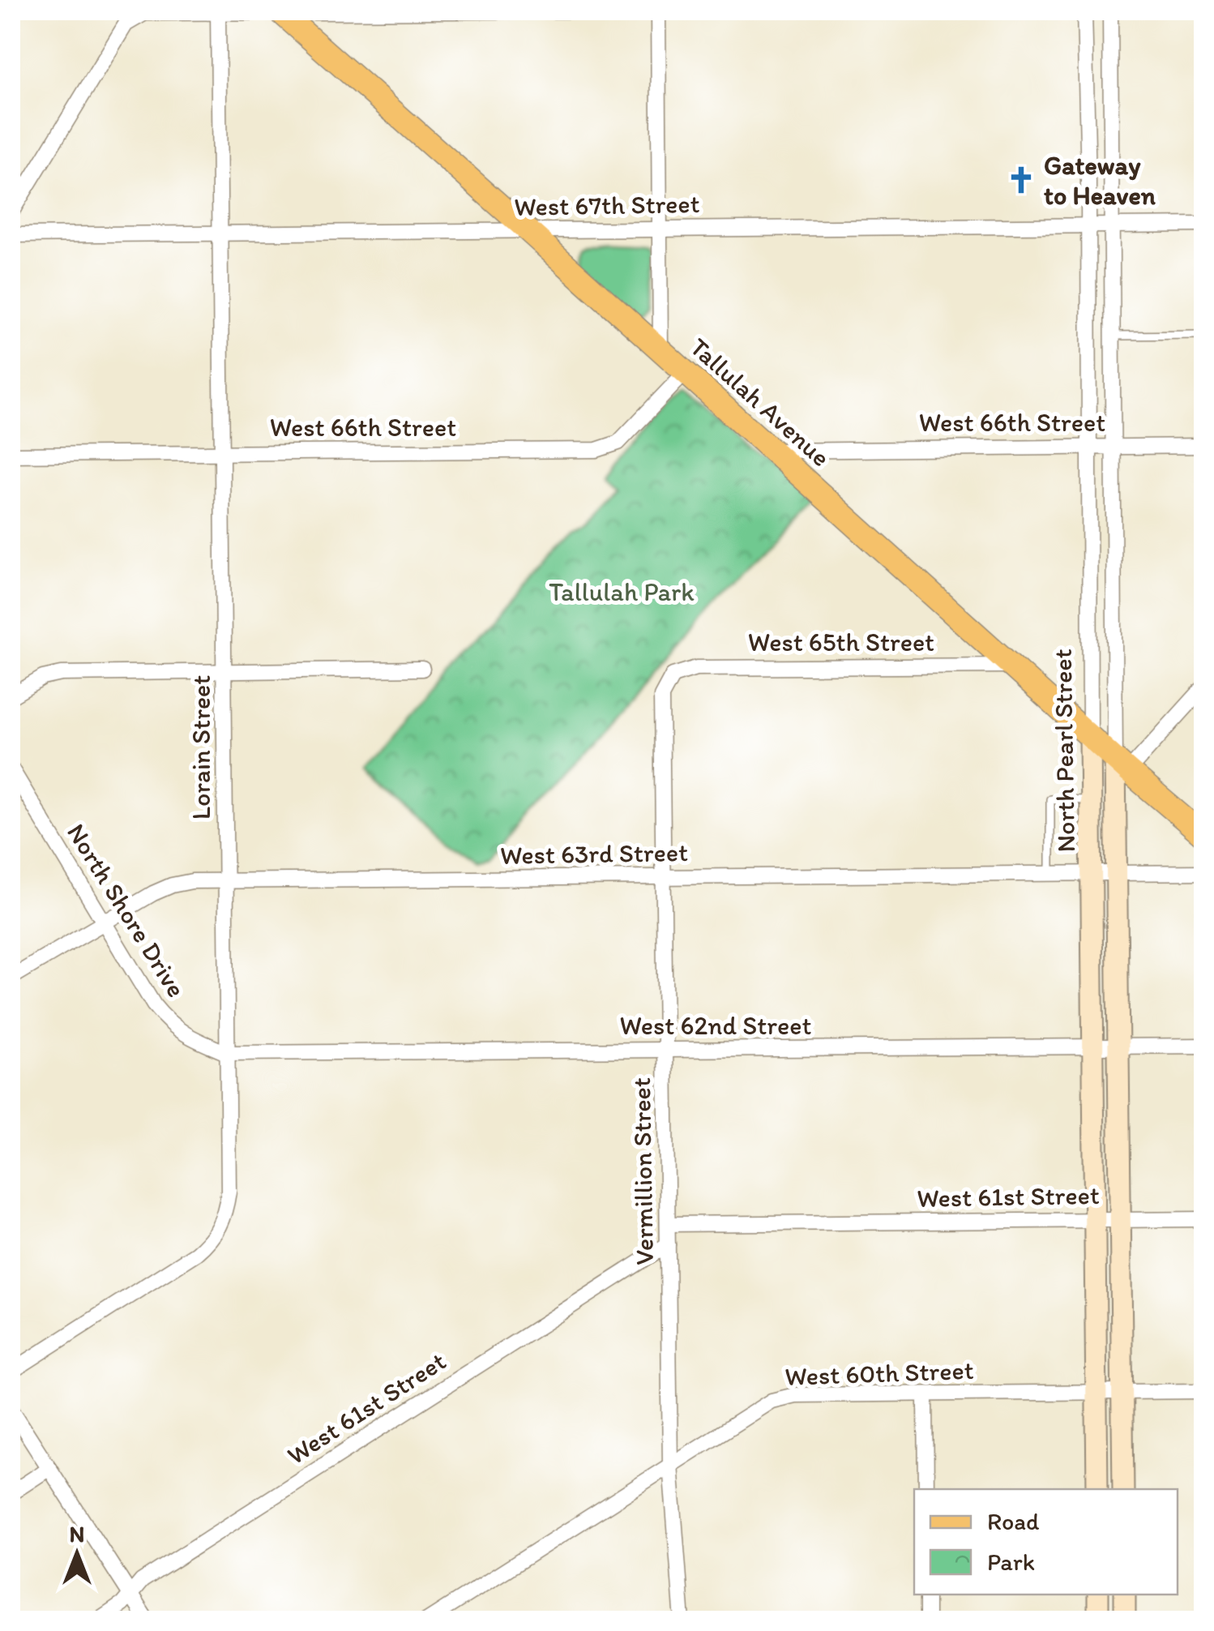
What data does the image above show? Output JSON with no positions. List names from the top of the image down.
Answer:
{
  "streets": {
    "main road": ["Tallulah Avenue"],
    "street": [
      "West 67th Street",
      "West 66th Street",
      "West 65th Street",
      "Lorain Street",
      "North Pearl Street",
      "West 63rd Street",
      "North Shore Drive",
      "West 62nd Street",
      "Vermillion Street",
      "West 61st Street",
      "West 60th Street"
    ]
  },
  "crossings": [
    ["West 67th Street", "Tallulah Avenue"],
    ["West 67th Street", "Lorain Street"],
    ["West 67th Street", "North Pearl Street"],
    ["Tallulah Avenue", "West 66th Street"],
    ["Tallulah Avenue", "West 65th Street"],
    ["Tallulah Avenue", "North Pearl Street"],
    ["West 66th Street", "Lorain Street"],
    ["West 66th Street", "North Pearl Street"],
    ["West 65th Street", "Vermillion Street"],
    ["Lorain Street", "West 63rd Street"],
    ["Lorain Street", "North Shore Drive"],
    ["Lorain Street", "West 62nd Street"],
    ["North Pearl Street", "West 63rd Street"],
    ["North Pearl Street", "West 62nd Street"],
    ["North Pearl Street", "West 61st Street"],
    ["North Pearl Street", "West 60th Street"],
    ["West 63rd Street", "North Shore Drive"],
    ["West 63rd Street", "Vermillion Street"],
    ["North Shore Drive", "West 62nd Street"],
    ["West 62nd Street", "Vermillion Street"],
    ["Vermillion Street", "West 61st Street"],
    ["Vermillion Street", "West 60th Street"]
  ],
  "parks": ["Tallulah Park"],
  "places": {
    "church": ["Gateway to Heaven"]
  },
  "legend": ["Road", "Park"],
  "north": "top"
}
